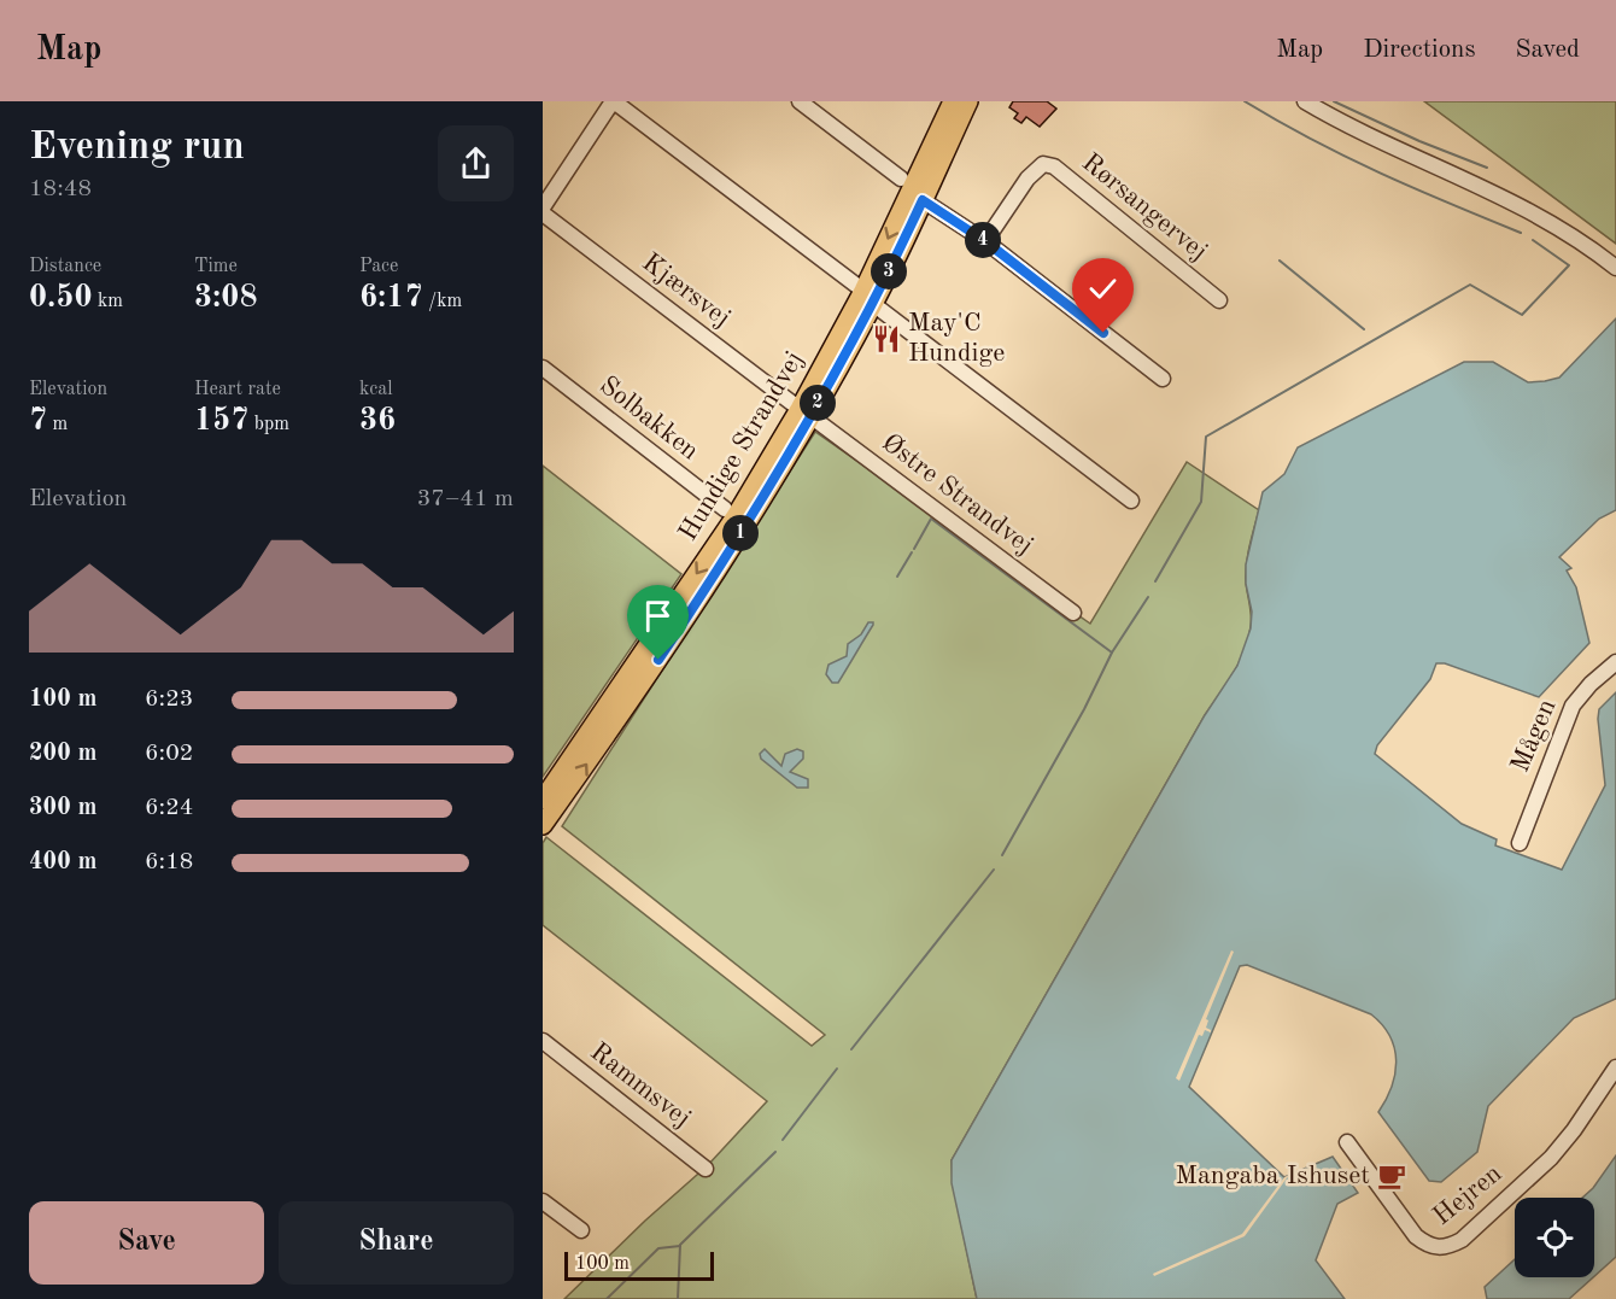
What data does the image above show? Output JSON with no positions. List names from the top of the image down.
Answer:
{
  "streets": {
    "main road": ["Hundige Strandvej"],
    "street": [
      "Rørsangervej",
      "Kjærsvej",
      "Solbakken",
      "Østre Strandvej",
      "Mågen",
      "Rammsvej",
      "Hejren"
    ]
  },
  "crossings": [
    ["Kjærsvej", "Hundige Strandvej"],
    ["Kjærsvej", "Østre Strandvej"],
    ["Hundige Strandvej", "Østre Strandvej"]
  ],
  "places": {
    "restaurant": ["May'C Hundige"],
    "cafe": ["Mangaba Ishuset"]
  },
  "scale_bar": "100 m",
  "page": {
    "header": "Map",
    "nav": ["Map", "Directions", "Saved"],
    "heading": ["Evening run", "18:48"],
    "pins": [
      "4",
      "3",
      "2",
      "1"
    ],
    "stats": [
      ["Distance", "0.50 km"],
      ["Time", "3:08"],
      ["Pace", "6:17 /km"],
      ["Elevation", "7 m"],
      ["Heart rate", "157 bpm"],
      ["kcal", "36"]
    ],
    "chart": ["Elevation", "37–41 m"],
    "list": [
      {
        "name": "100 m",
        "note": "6:23"
      },
      {
        "name": "200 m",
        "note": "6:02"
      },
      {
        "name": "300 m",
        "note": "6:24"
      },
      {
        "name": "400 m",
        "note": "6:18"
      }
    ],
    "buttons": ["Save", "Share"],
    "scale": "100 m"
  }
}
